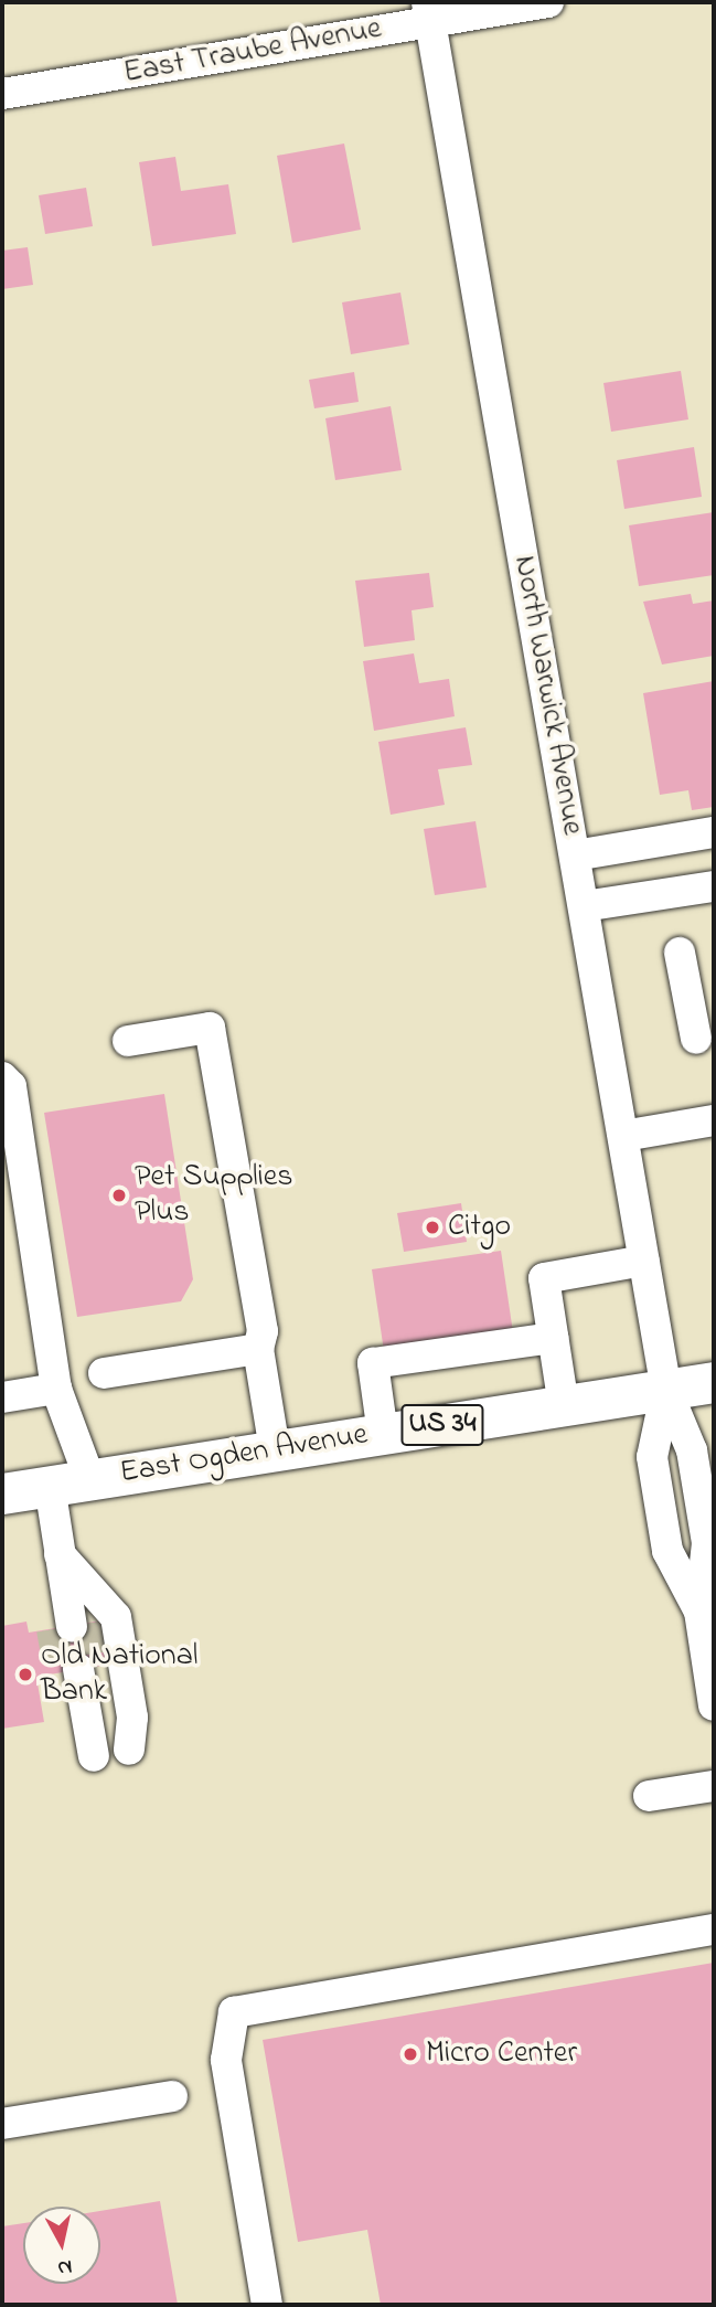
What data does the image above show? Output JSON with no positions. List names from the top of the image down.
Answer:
{
  "streets": {
    "main road": ["US 34", "East Ogden Avenue"],
    "street": ["East Traube Avenue", "North Warwick Avenue"]
  },
  "crossings": [
    ["East Traube Avenue", "North Warwick Avenue"],
    ["North Warwick Avenue", "East Ogden Avenue"]
  ],
  "places": [
    "Pet Supplies Plus",
    "Citgo",
    "Old National Bank",
    "Micro Center"
  ],
  "north": "bottom"
}
